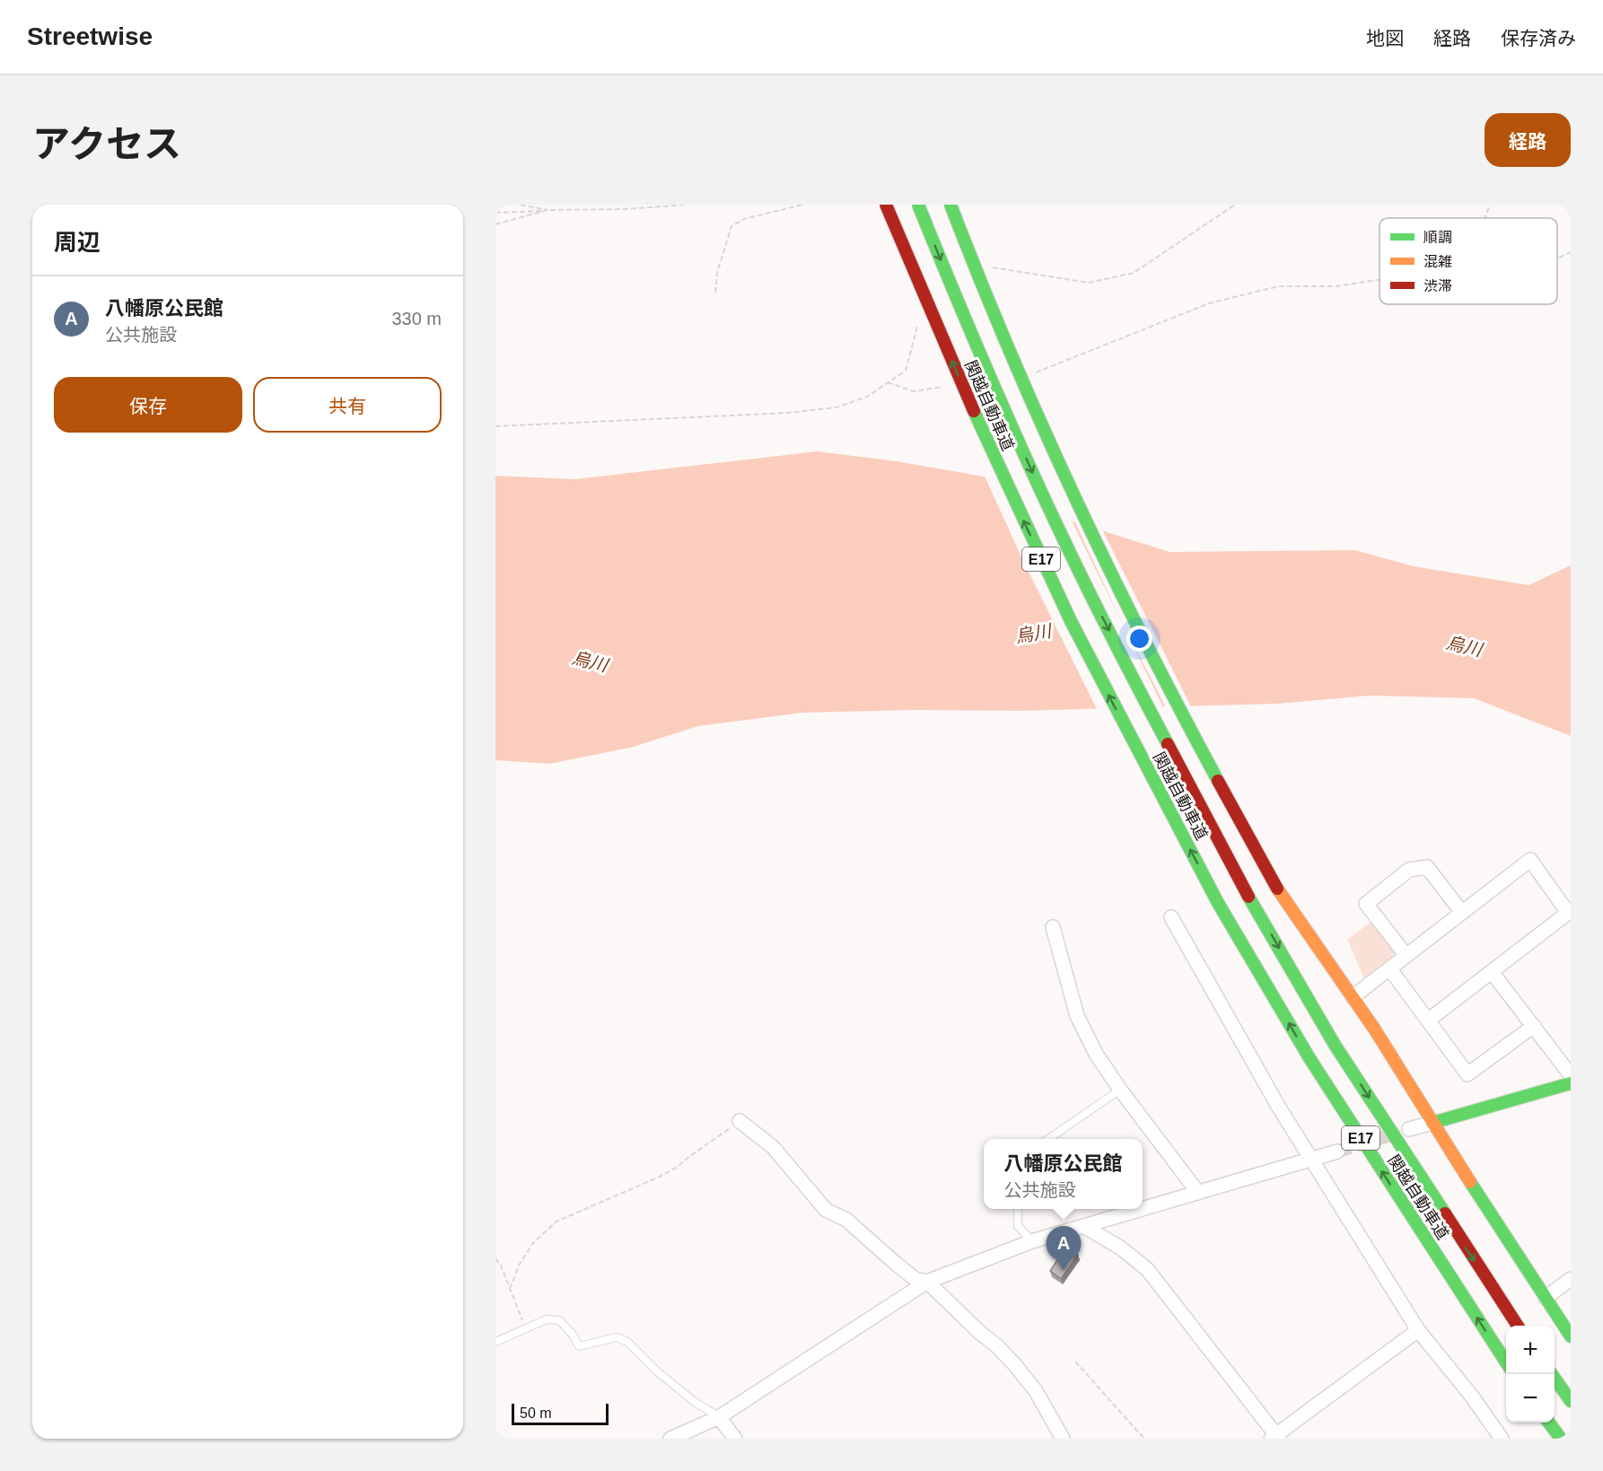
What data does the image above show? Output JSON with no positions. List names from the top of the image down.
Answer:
{
  "streets": {
    "main road": ["関越自動車道", "E17"]
  },
  "water": ["烏川"],
  "legend": ["順調", "混雑", "渋滞"],
  "scale_bar": "50 m",
  "page": {
    "header": "Streetwise",
    "nav": ["地図", "経路", "保存済み"],
    "title": "アクセス",
    "buttons": [
      "経路",
      ["保存", "共有"]
    ],
    "heading": "周辺",
    "list": [
      {
        "mark": "A",
        "name": "八幡原公民館",
        "note": "公共施設",
        "value": "330 m"
      }
    ],
    "popup": ["八幡原公民館", "公共施設"],
    "pins": "A",
    "map_buttons": ["+", "−"],
    "scale": "50 m"
  }
}
